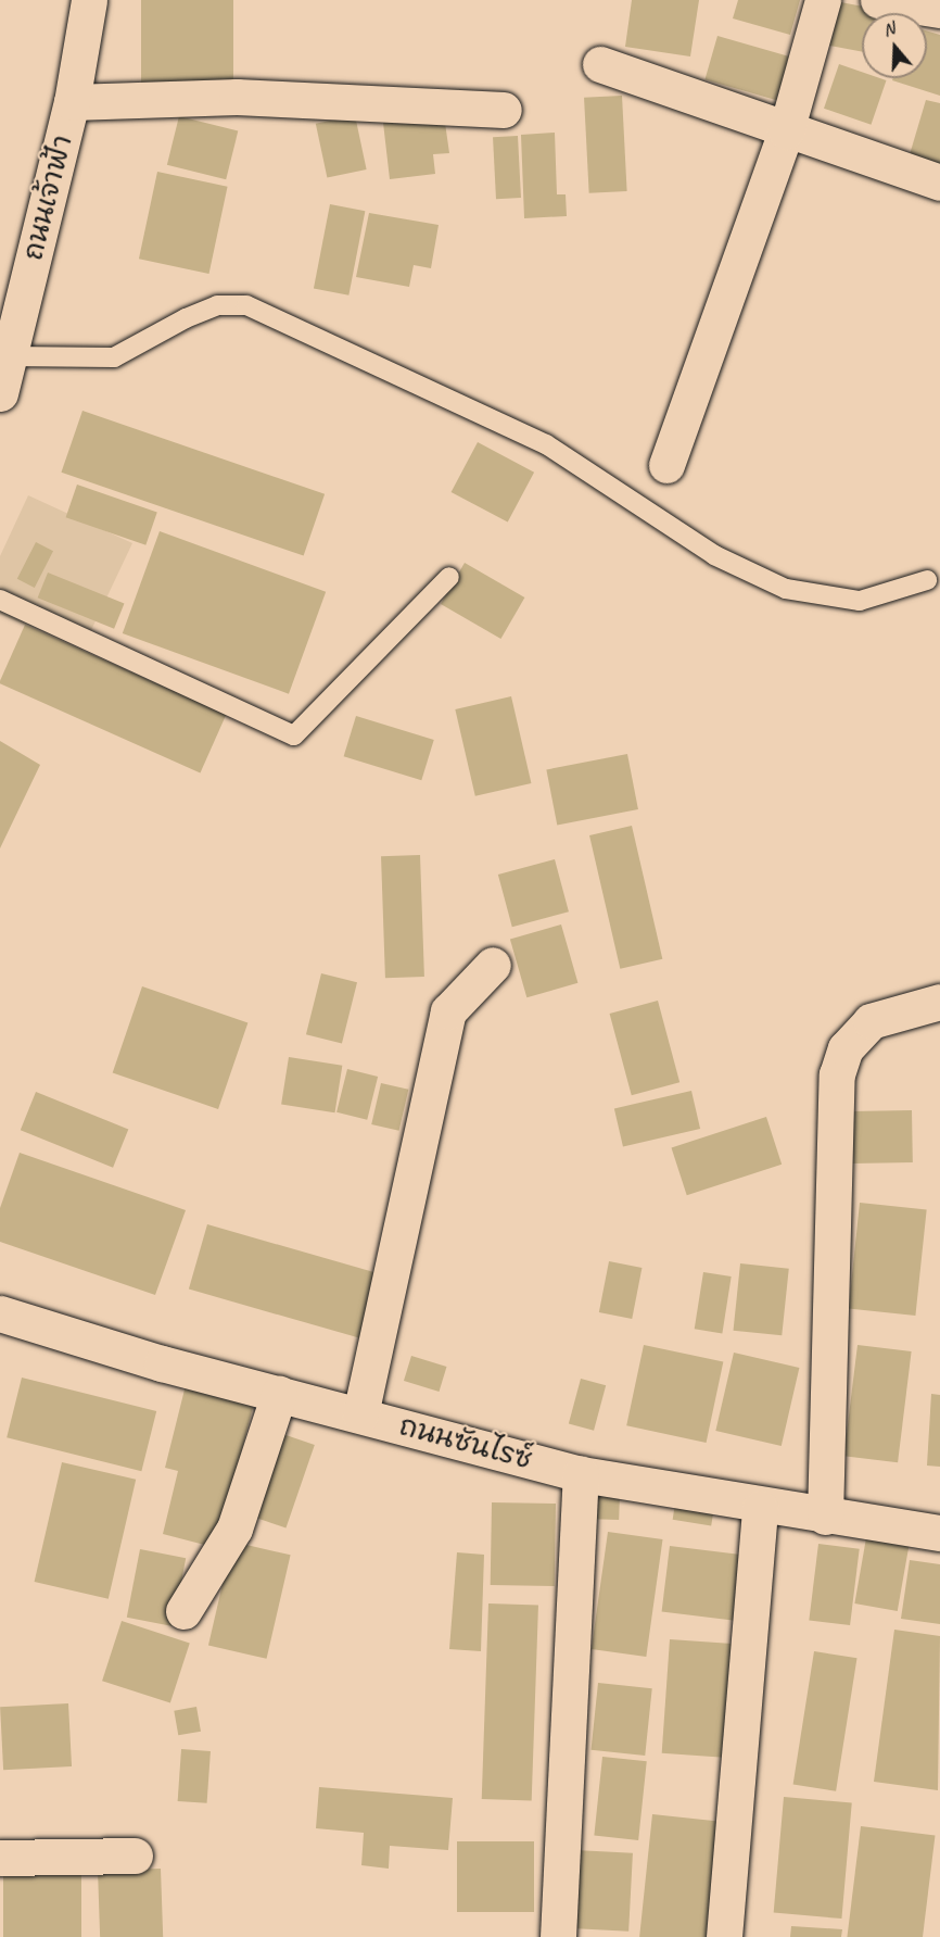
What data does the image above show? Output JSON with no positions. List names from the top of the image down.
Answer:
{
  "streets": {
    "street": ["ถนนเจ้าฟ้า", "ถนนซันไรซ์"]
  },
  "north": "top"
}
